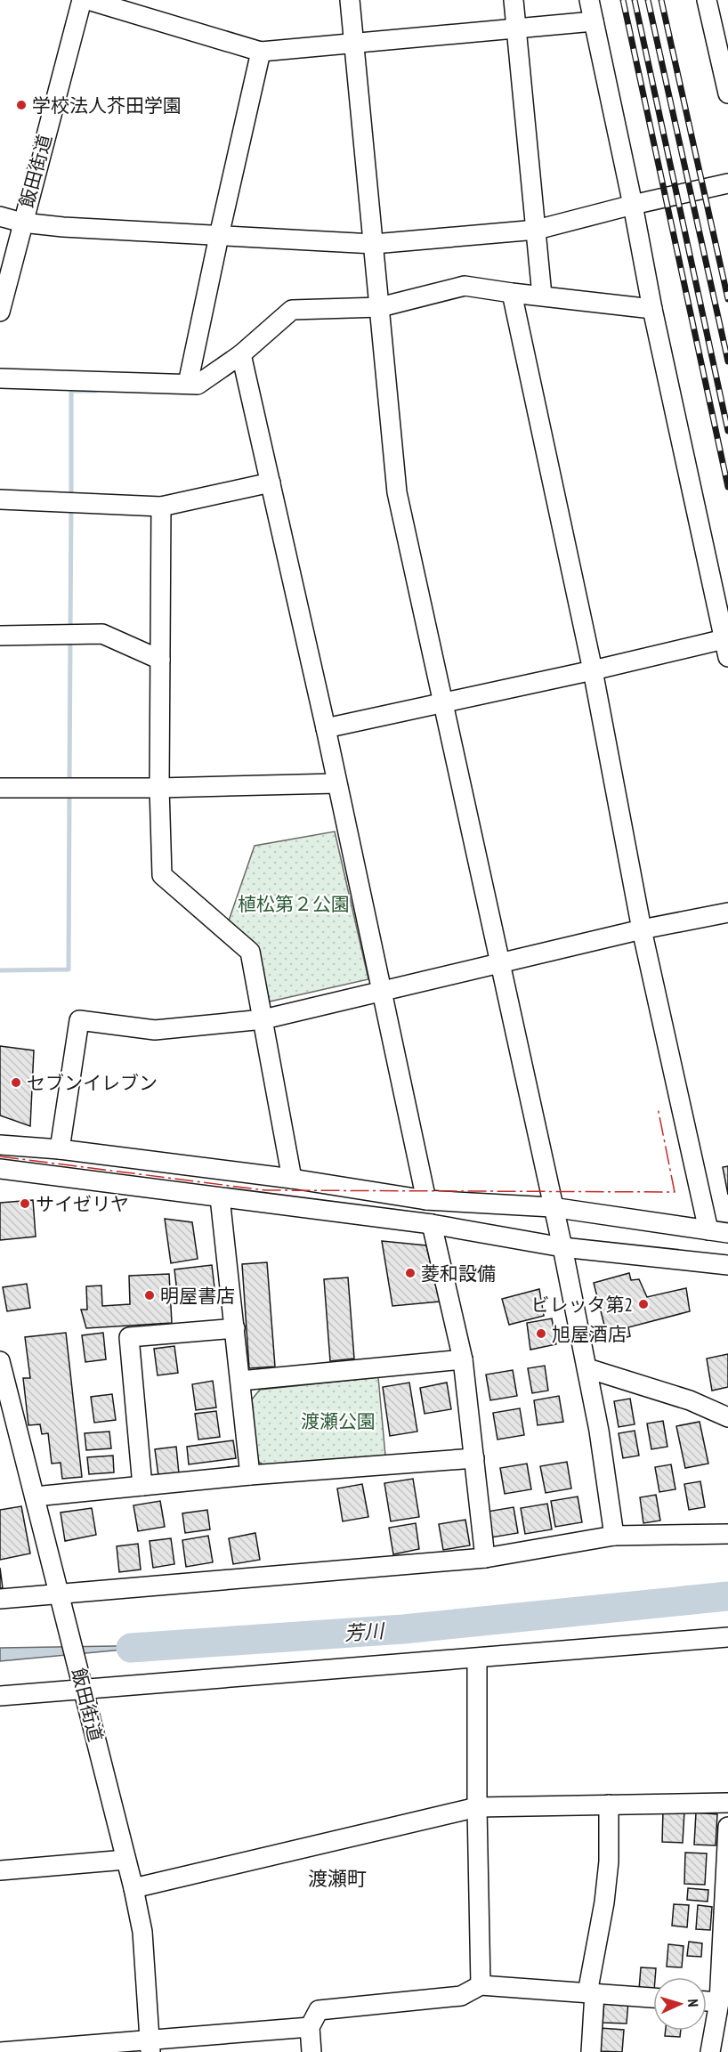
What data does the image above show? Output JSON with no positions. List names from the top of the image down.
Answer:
{
  "streets": {
    "street": ["飯田街道"]
  },
  "districts": ["渡瀬町"],
  "water": ["芳川"],
  "parks": ["植松第２公園", "渡瀬公園"],
  "places": [
    "学校法人芥田学園",
    "セブンイレブン",
    "サイゼリヤ",
    "菱和設備",
    "明屋書店",
    "ビレッタ第2",
    "旭屋酒店"
  ],
  "north": "right"
}
